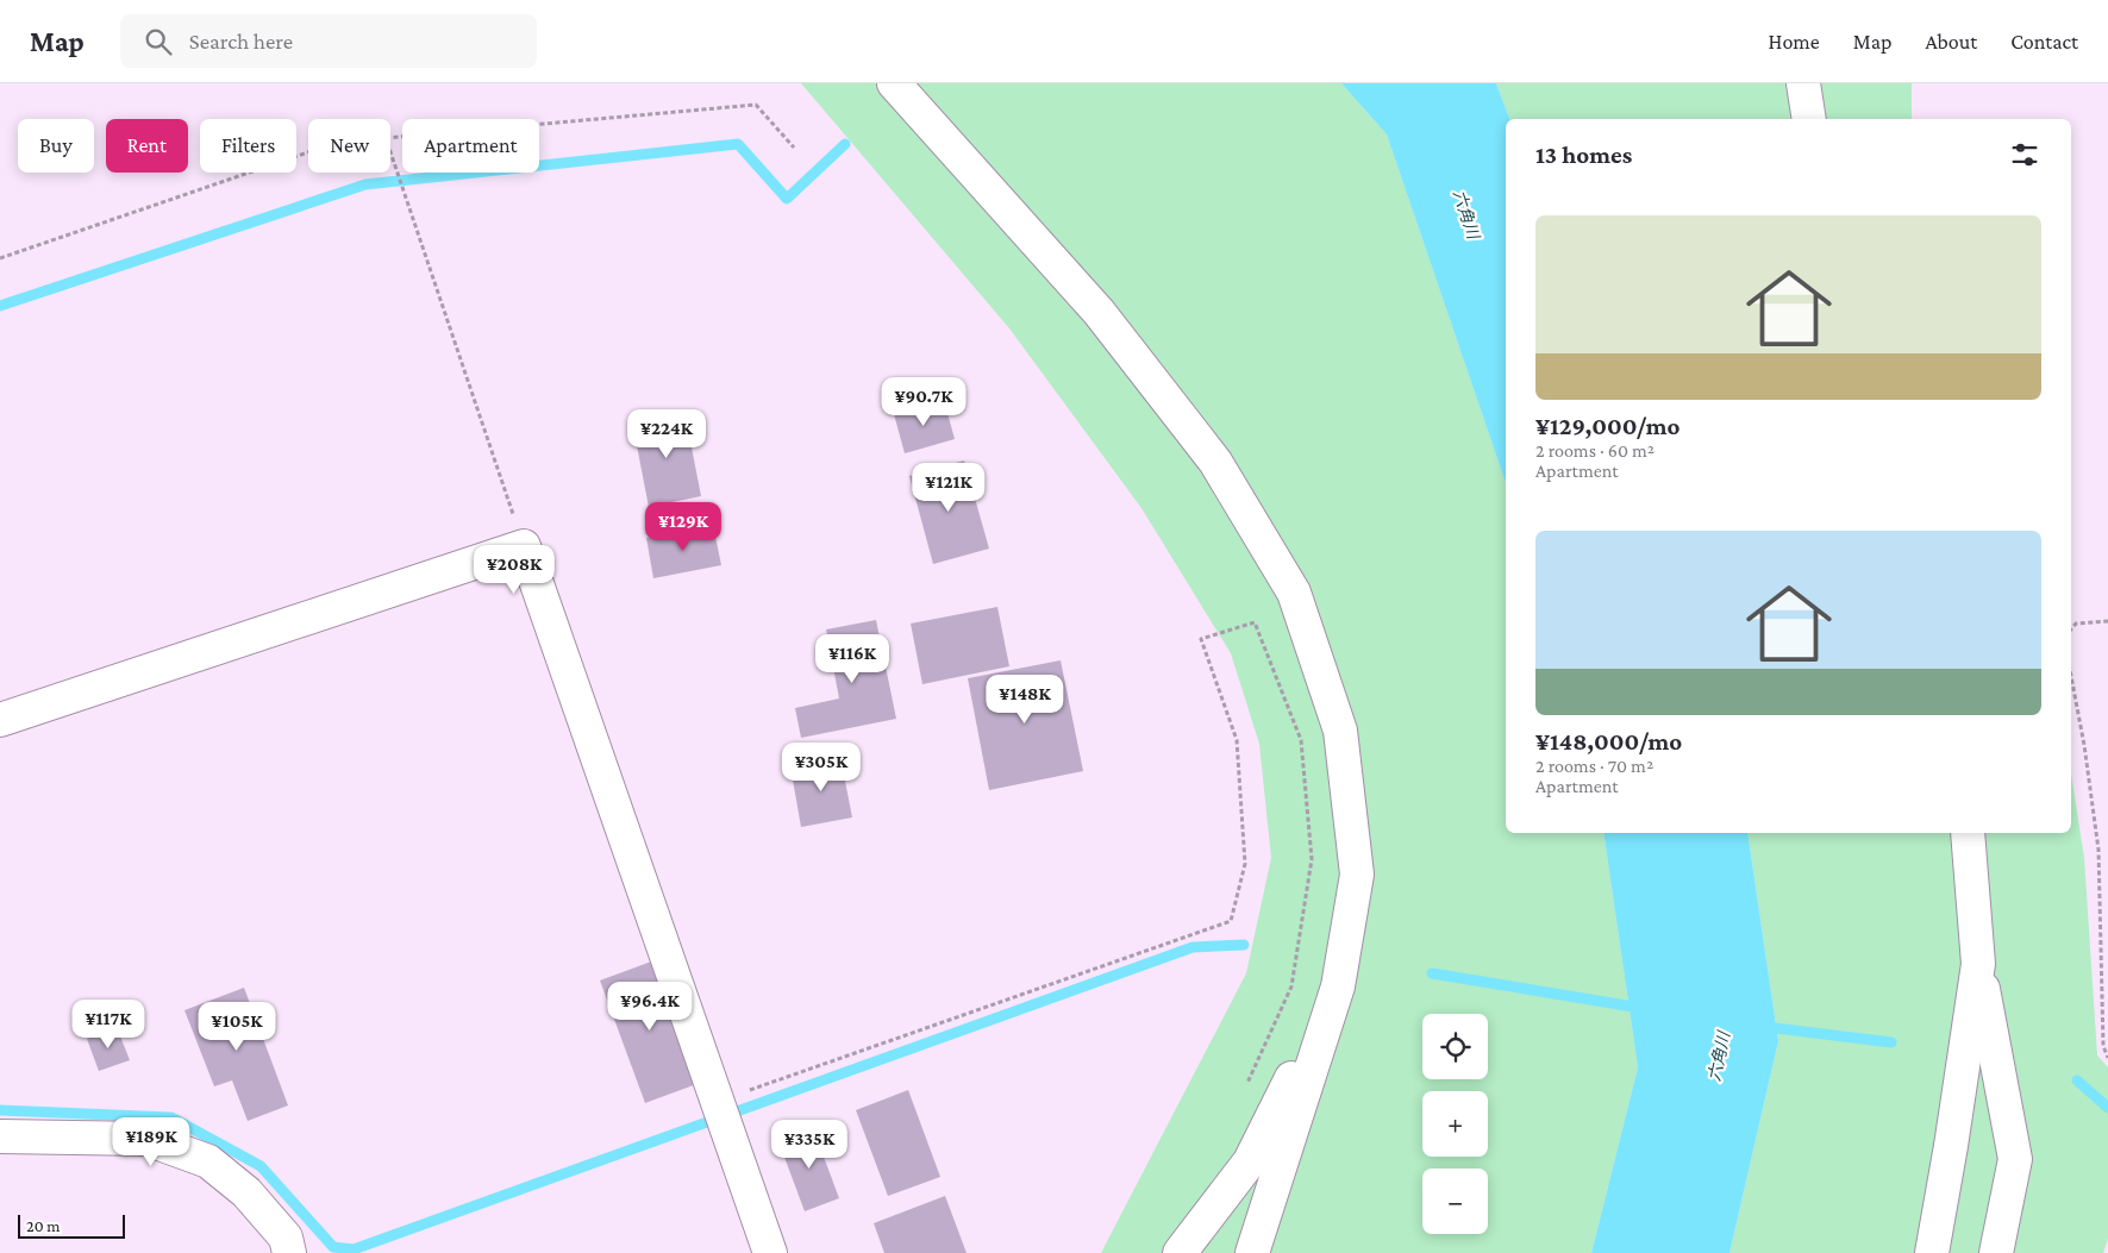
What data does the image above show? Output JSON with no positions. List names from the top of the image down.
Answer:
{
  "water": ["六角川"],
  "scale_bar": "20 m",
  "page": {
    "header": "Map",
    "search": "Search here",
    "nav": [
      "Home",
      "Map",
      "About",
      "Contact"
    ],
    "chip": [
      "Buy",
      "Rent",
      "Filters",
      "New",
      "Apartment"
    ],
    "heading": "13 homes",
    "list": [
      {
        "name": "¥129,000/mo",
        "note": "2 rooms · 60 m² · Apartment"
      },
      {
        "name": "¥148,000/mo",
        "note": "2 rooms · 70 m² · Apartment"
      }
    ],
    "price": [
      "¥90.7K",
      "¥224K",
      "¥121K",
      "¥129K",
      "¥208K",
      "¥116K",
      "¥148K",
      "¥305K",
      "¥96.4K",
      "¥117K",
      "¥105K",
      "¥189K",
      "¥335K"
    ],
    "map_buttons": ["+", "−"],
    "scale": "20 m"
  }
}
